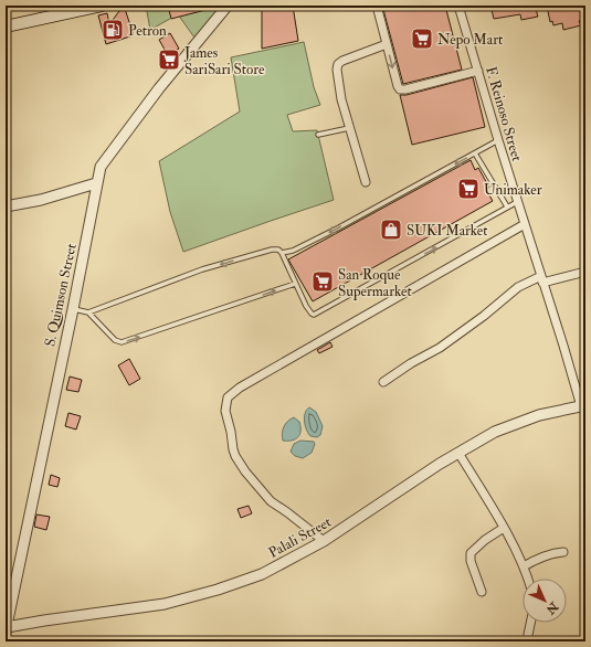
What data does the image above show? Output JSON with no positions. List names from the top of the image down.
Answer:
{
  "streets": {
    "street": ["F. Reinoso Street", "S. Quimson Street", "Palali Street"]
  },
  "crossings": [
    ["F. Reinoso Street", "Palali Street"],
    ["S. Quimson Street", "Palali Street"]
  ],
  "places": {
    "fuel station": ["Petron"],
    "supermarket": [
      "Nepo Mart",
      "James SariSari Store",
      "Unimaker",
      "San Roque Supermarket"
    ],
    "shop": ["SUKI Market"]
  },
  "north": "bottom right"
}
